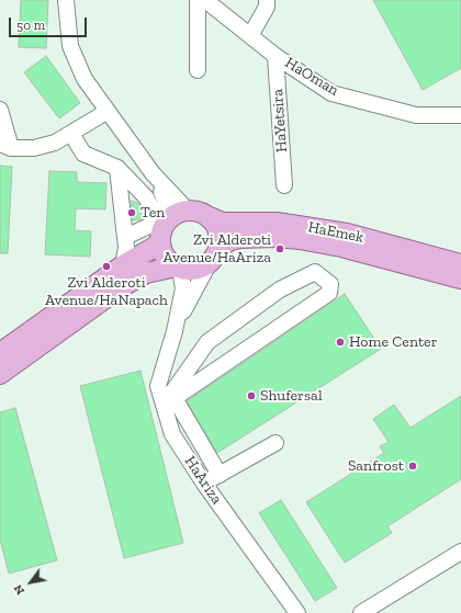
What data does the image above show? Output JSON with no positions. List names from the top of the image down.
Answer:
{
  "streets": {
    "main road": ["HaEmek"],
    "street": ["HaOman", "HaYetsira", "HaAriza"]
  },
  "crossings": [
    ["HaOman", "HaYetsira"],
    ["HaEmek", "HaAriza"]
  ],
  "places": [
    "Ten",
    "Zvi Alderoti Avenue/HaAriza",
    "Zvi Alderoti Avenue/HaNapach",
    "Home Center",
    "Shufersal",
    "Sanfrost"
  ],
  "scale_bar": "50 m",
  "north": "bottom left"
}
